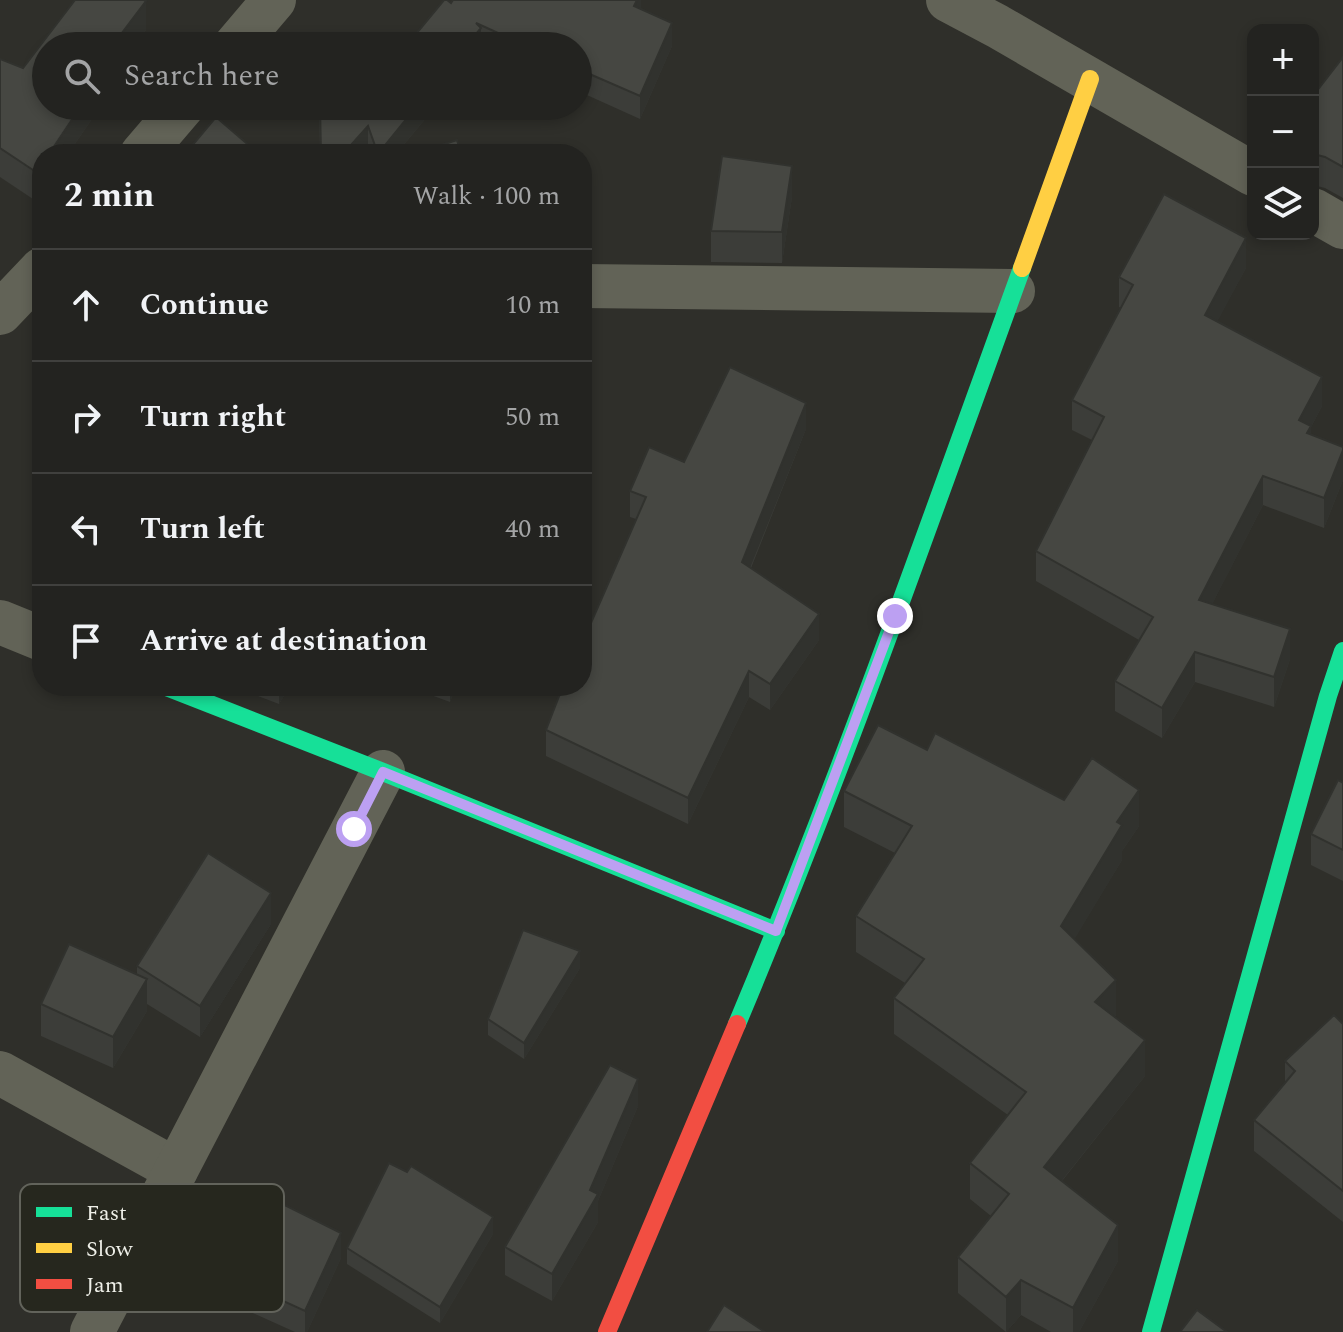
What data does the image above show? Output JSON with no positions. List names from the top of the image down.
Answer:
{
  "legend": ["Fast", "Slow", "Jam"],
  "page": {
    "map_buttons": ["+", "−"],
    "search": "Search here",
    "heading": ["2 min", "Walk · 100 m"],
    "list": [
      ["Continue", "10 m"],
      ["Turn right", "50 m"],
      ["Turn left", "40 m"],
      "Arrive at destination"
    ]
  }
}
